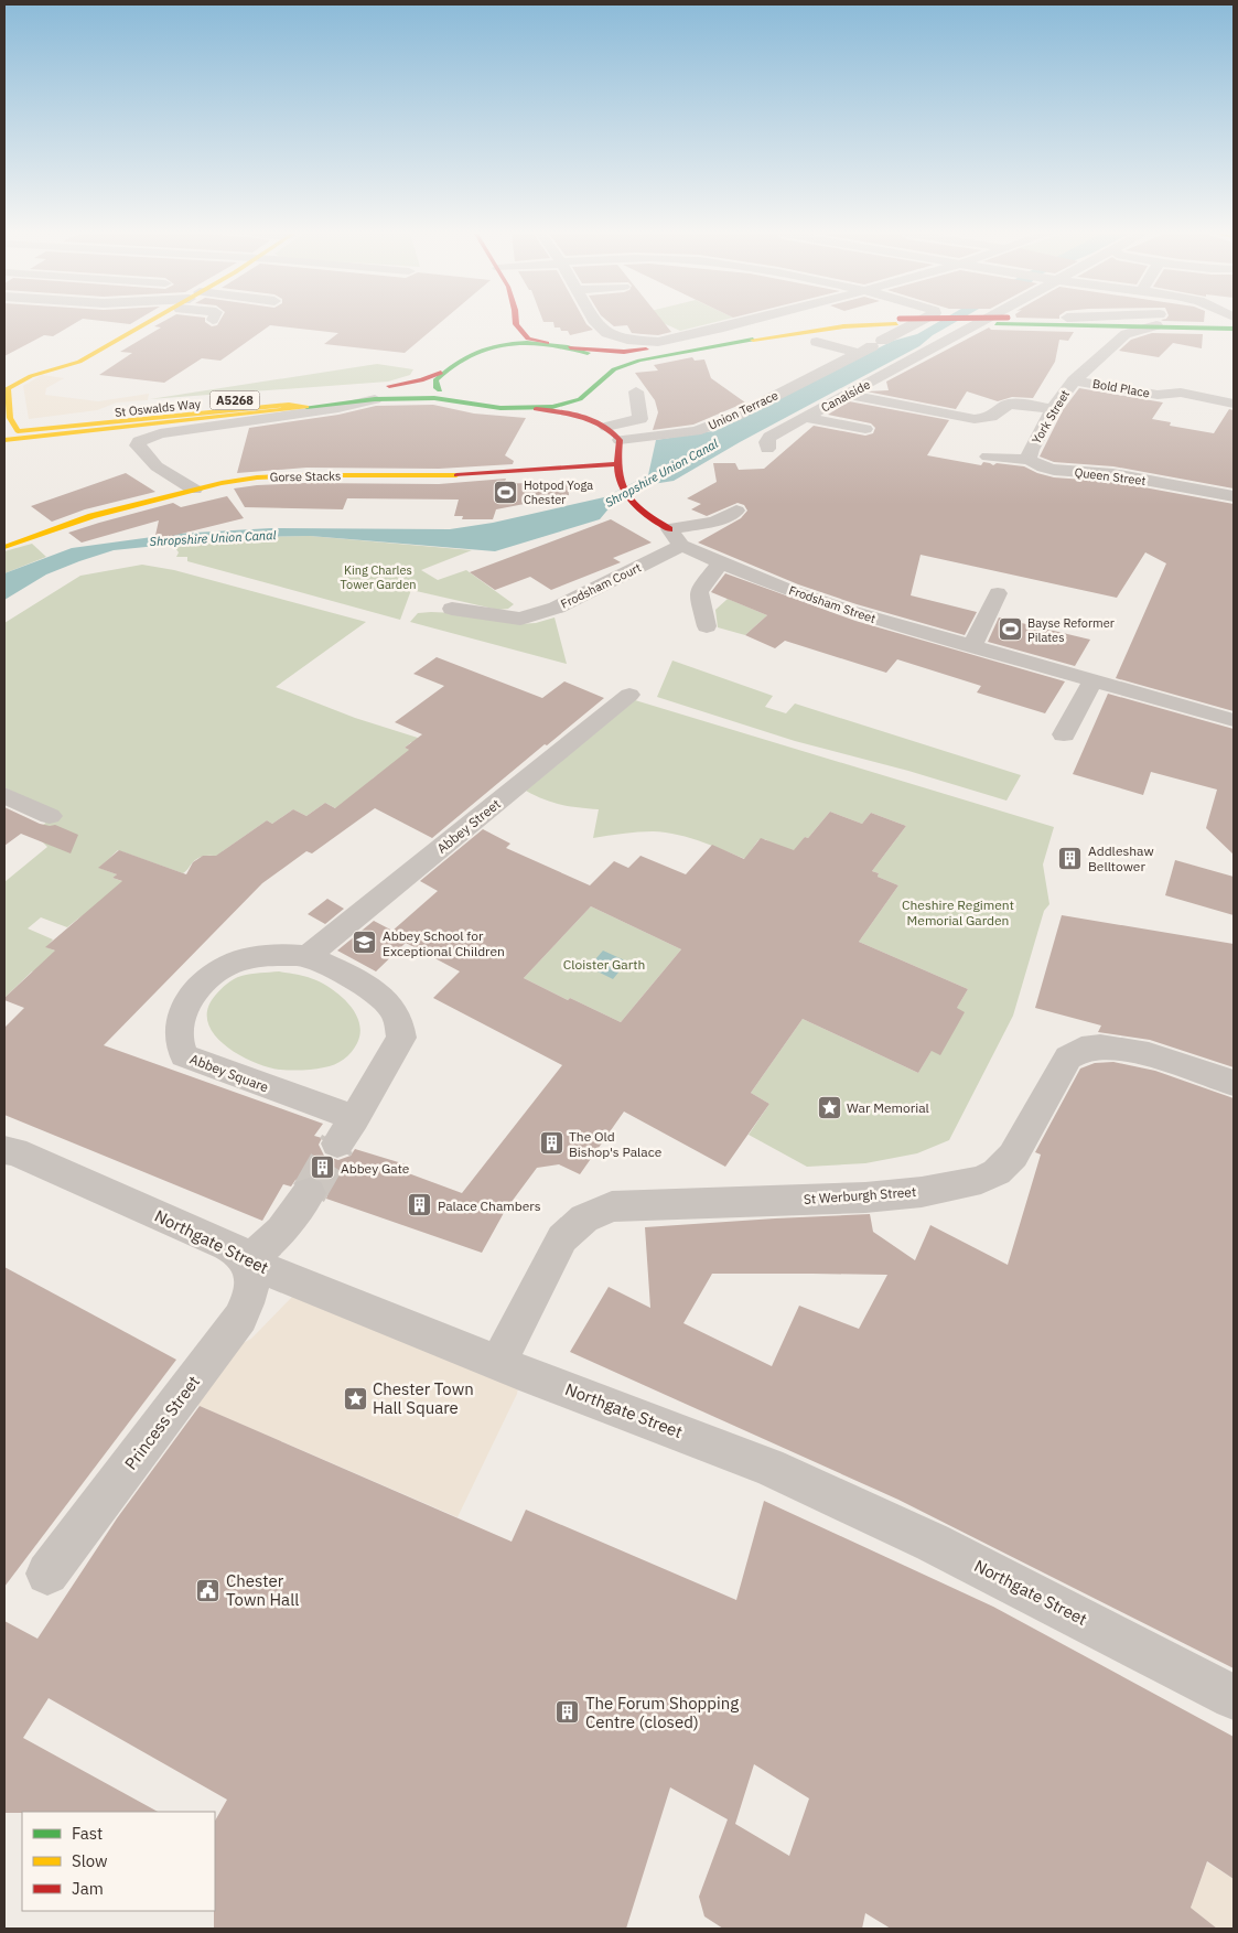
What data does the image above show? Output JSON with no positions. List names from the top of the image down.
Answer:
{
  "streets": {
    "main road": ["A5268", "St Oswalds Way", "Gorse Stacks"],
    "street": [
      "Bold Place",
      "Canalside",
      "Union Terrace",
      "York Street",
      "Queen Street",
      "Frodsham Court",
      "Frodsham Street",
      "Abbey Street",
      "Abbey Square",
      "St Werburgh Street",
      "Northgate Street",
      "Princess Street"
    ]
  },
  "crossings": [
    ["Bold Place", "York Street"],
    ["A5268", "St Oswalds Way"],
    ["York Street", "Queen Street"],
    ["Frodsham Court", "Frodsham Street"],
    ["Abbey Street", "Abbey Square"],
    ["St Werburgh Street", "Northgate Street"],
    ["Northgate Street", "Princess Street"]
  ],
  "water": ["Shropshire Union Canal"],
  "parks": ["King Charles Tower Garden", "Cheshire Regiment Memorial Garden", "Cloister Garth"],
  "places": {
    "sports": ["Hotpod Yoga Chester", "Bayse Reformer Pilates"],
    "building": [
      "Addleshaw Belltower",
      "The Old Bishop's Palace",
      "Abbey Gate",
      "Palace Chambers",
      "The Forum Shopping Centre (closed)"
    ],
    "school or university": ["Abbey School for Exceptional Children"],
    "place": ["War Memorial", "Chester Town Hall Square"],
    "public building": ["Chester Town Hall"]
  },
  "legend": ["Fast", "Slow", "Jam"]
}
